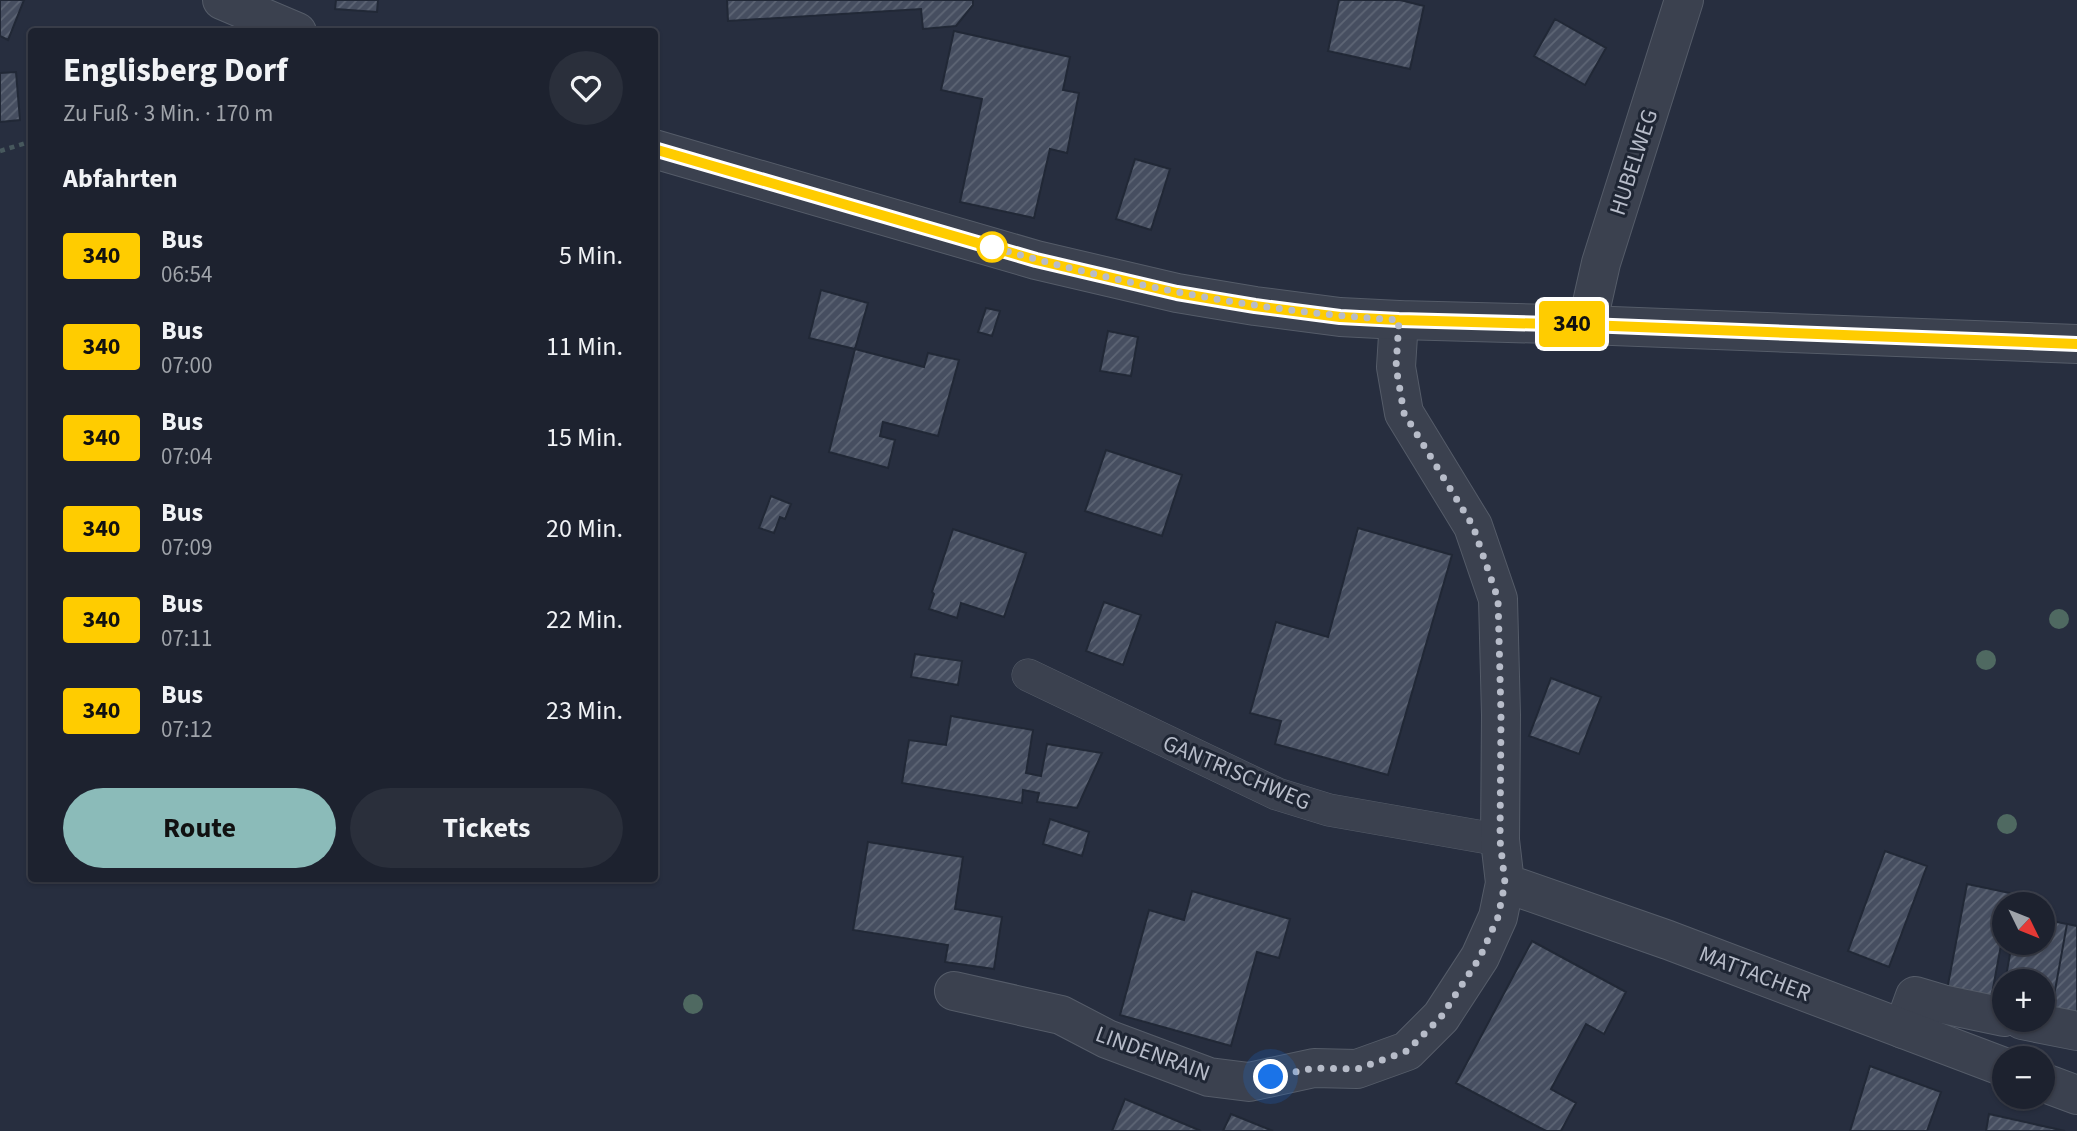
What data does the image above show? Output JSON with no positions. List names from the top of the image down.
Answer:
{
  "streets": {
    "street": ["HUBELWEG", "MATTACHER", "LINDENRAIN"],
    "lane": ["GANTRISCHWEG"]
  },
  "crossings": [
    ["GANTRISCHWEG", "LINDENRAIN"],
    ["MATTACHER", "LINDENRAIN"]
  ],
  "lines": ["bus line 340"],
  "north": "bottom right",
  "page": {
    "on_map": "340",
    "heading": [
      ["Englisberg Dorf", "Zu Fuß · 3 Min. · 170 m"],
      "Abfahrten"
    ],
    "list": [
      {
        "mark": "340",
        "name": "Bus",
        "note": "06:54",
        "value": "5 Min."
      },
      {
        "mark": "340",
        "name": "Bus",
        "note": "07:00",
        "value": "11 Min."
      },
      {
        "mark": "340",
        "name": "Bus",
        "note": "07:04",
        "value": "15 Min."
      },
      {
        "mark": "340",
        "name": "Bus",
        "note": "07:09",
        "value": "20 Min."
      },
      {
        "mark": "340",
        "name": "Bus",
        "note": "07:11",
        "value": "22 Min."
      },
      {
        "mark": "340",
        "name": "Bus",
        "note": "07:12",
        "value": "23 Min."
      }
    ],
    "buttons": ["Route", "Tickets"],
    "map_buttons": ["+", "−"]
  }
}
